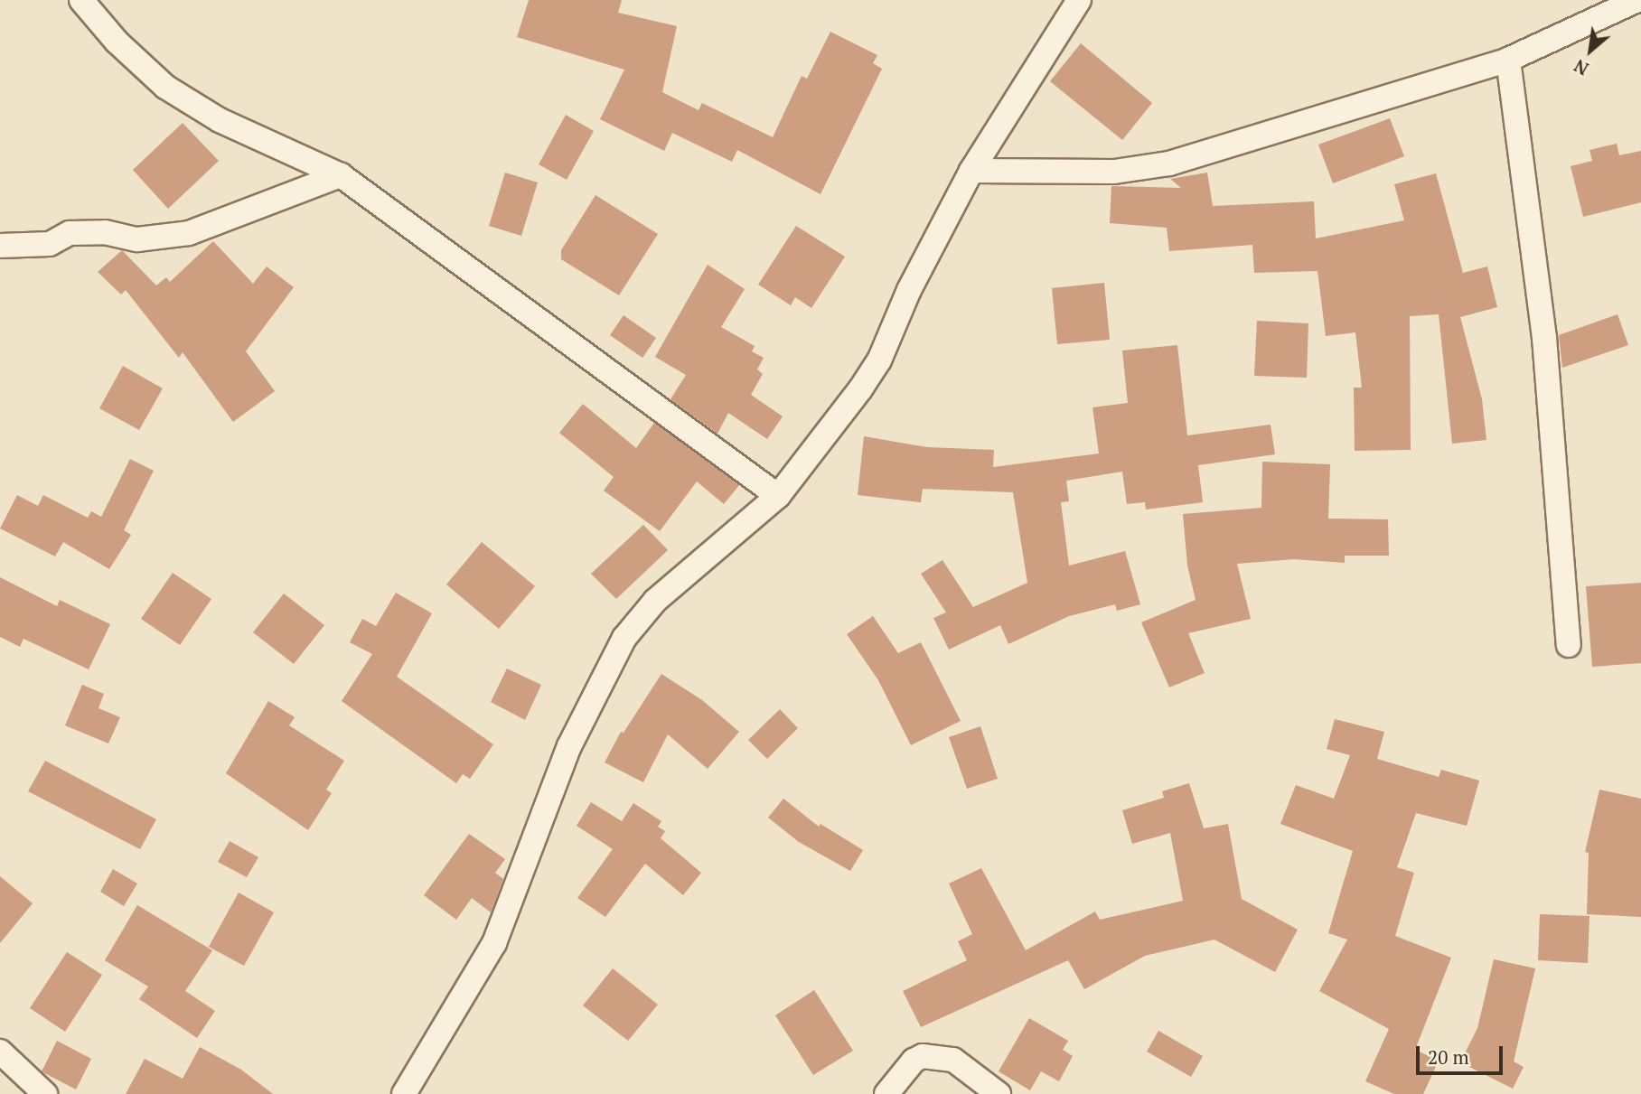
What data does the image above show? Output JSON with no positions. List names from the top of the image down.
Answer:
{
  "scale_bar": "20 m",
  "north": "bottom left"
}
